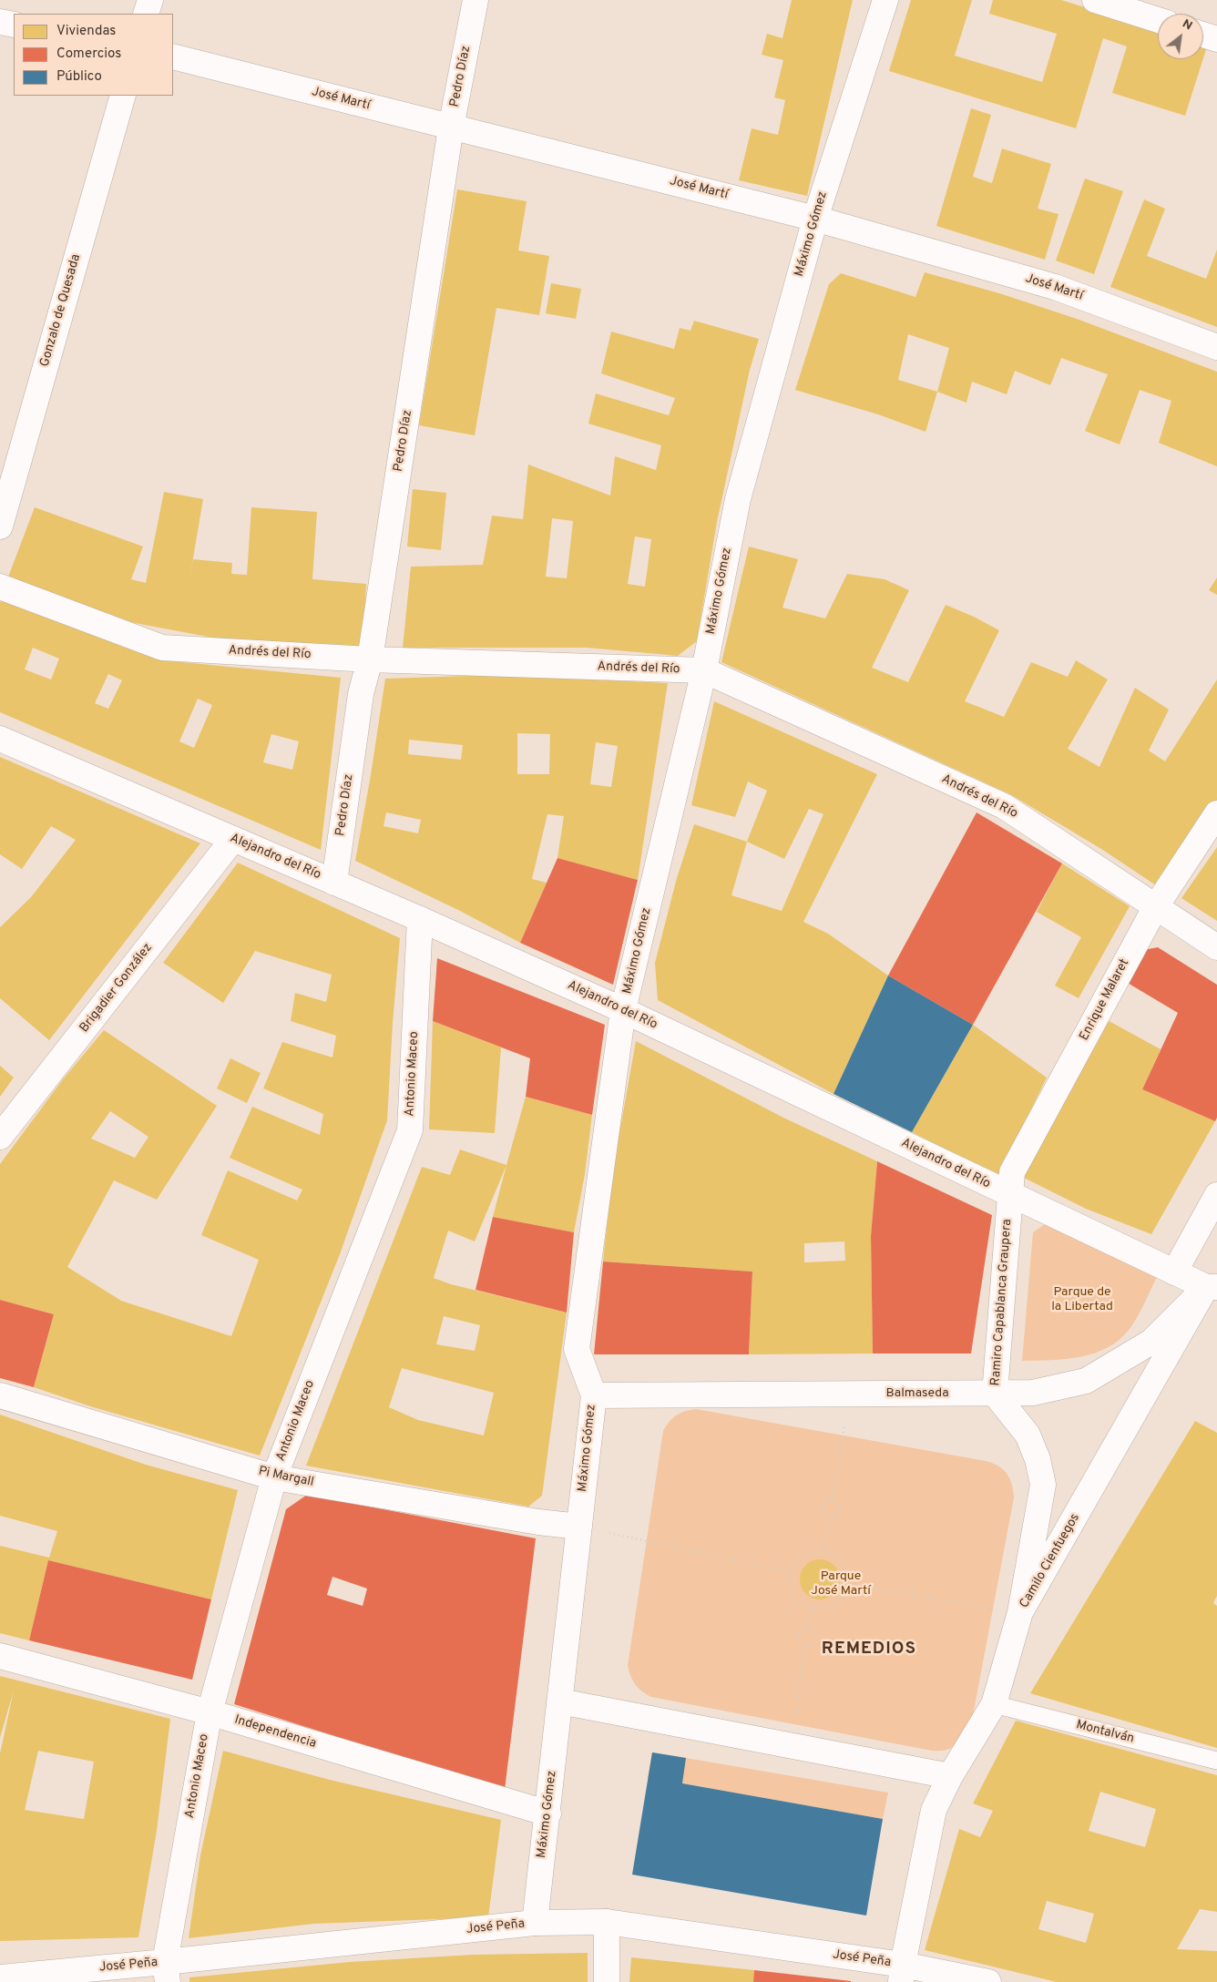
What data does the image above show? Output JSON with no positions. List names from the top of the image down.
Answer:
{
  "streets": {
    "street": [
      "Pedro Díaz",
      "José Martí",
      "Máximo Gómez",
      "Gonzalo de Quesada",
      "Andrés del Río",
      "Alejandro del Río",
      "Brigadier González",
      "Enrique Malaret",
      "Antonio Maceo",
      "Ramiro Capablanca Graupera",
      "Balmaseda",
      "Pi Margall",
      "Camilo Cienfuegos",
      "Independencia",
      "José Peña"
    ],
    "lane": ["Montalván"]
  },
  "crossings": [
    ["Pedro Díaz", "José Martí"],
    ["Pedro Díaz", "Andrés del Río"],
    ["Pedro Díaz", "Alejandro del Río"],
    ["José Martí", "Máximo Gómez"],
    ["Máximo Gómez", "Andrés del Río"],
    ["Máximo Gómez", "Alejandro del Río"],
    ["Máximo Gómez", "Balmaseda"],
    ["Máximo Gómez", "Pi Margall"],
    ["Máximo Gómez", "Independencia"],
    ["Máximo Gómez", "José Peña"],
    ["Andrés del Río", "Enrique Malaret"],
    ["Alejandro del Río", "Brigadier González"],
    ["Alejandro del Río", "Enrique Malaret"],
    ["Alejandro del Río", "Antonio Maceo"],
    ["Alejandro del Río", "Ramiro Capablanca Graupera"],
    ["Alejandro del Río", "Balmaseda"],
    ["Alejandro del Río", "Camilo Cienfuegos"],
    ["Enrique Malaret", "Ramiro Capablanca Graupera"],
    ["Antonio Maceo", "Pi Margall"],
    ["Antonio Maceo", "Independencia"],
    ["Antonio Maceo", "José Peña"],
    ["Ramiro Capablanca Graupera", "Balmaseda"],
    ["Ramiro Capablanca Graupera", "Camilo Cienfuegos"],
    ["Balmaseda", "Camilo Cienfuegos"],
    ["Camilo Cienfuegos", "Montalván"],
    ["Camilo Cienfuegos", "José Peña"]
  ],
  "districts": ["REMEDIOS"],
  "parks": ["Parque de la Libertad", "Parque José Martí"],
  "legend": ["Viviendas", "Comercios", "Público"],
  "north": "top right"
}
